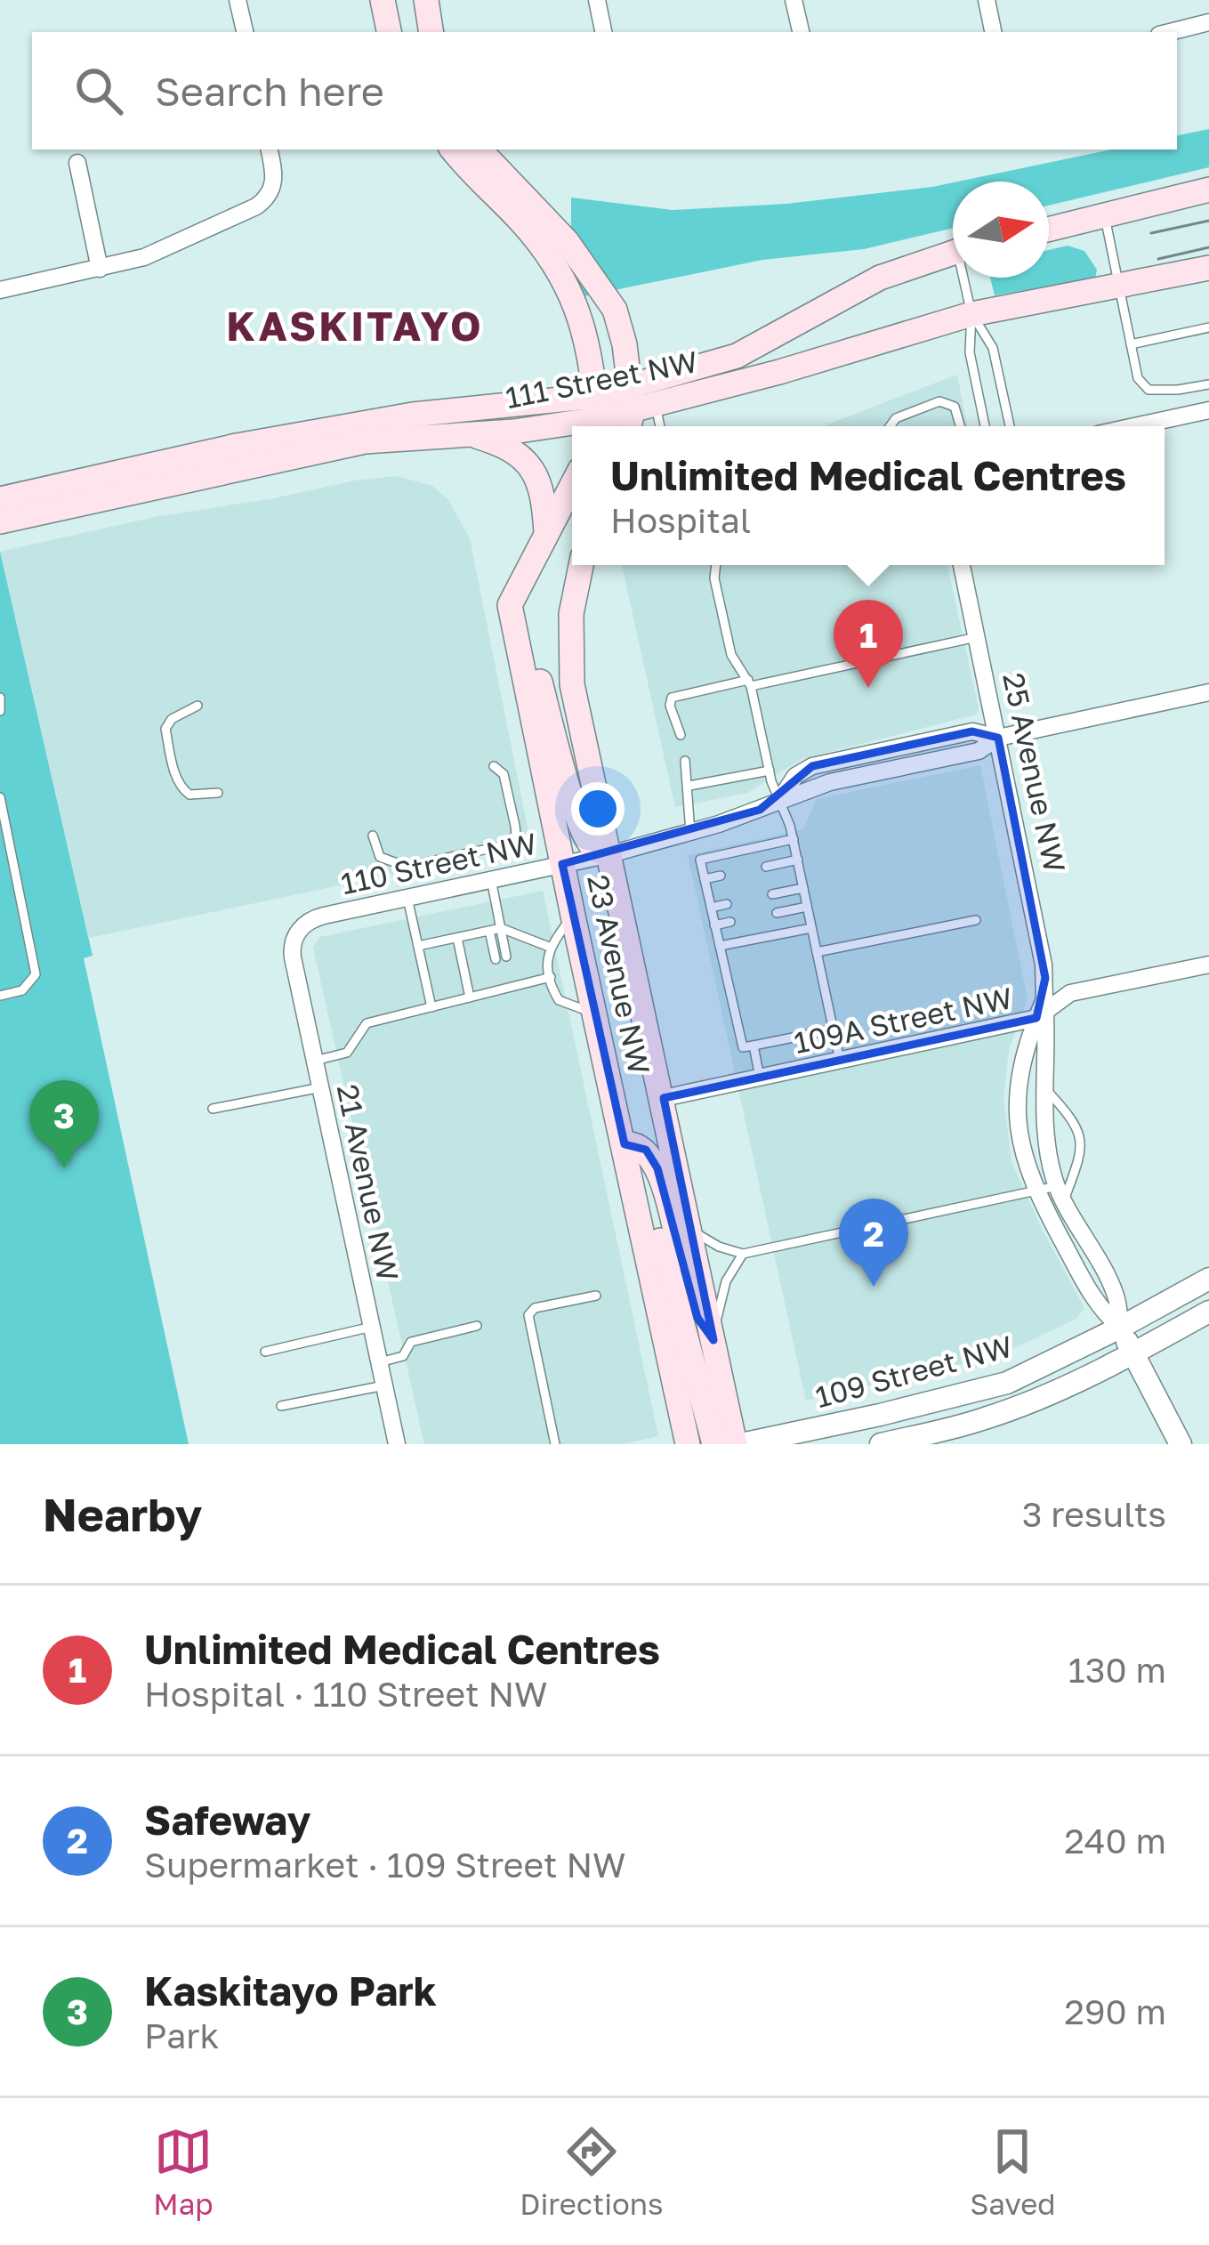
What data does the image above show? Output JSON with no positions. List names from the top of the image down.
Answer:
{
  "streets": {
    "main road": ["111 Street NW", "23 Avenue NW"],
    "street": [
      "25 Avenue NW",
      "110 Street NW",
      "109A Street NW",
      "21 Avenue NW",
      "109 Street NW"
    ]
  },
  "crossings": [
    ["25 Avenue NW", "110 Street NW"],
    ["25 Avenue NW", "109A Street NW"],
    ["25 Avenue NW", "109 Street NW"],
    ["110 Street NW", "23 Avenue NW"],
    ["110 Street NW", "21 Avenue NW"],
    ["23 Avenue NW", "109A Street NW"],
    ["23 Avenue NW", "109 Street NW"]
  ],
  "districts": ["KASKITAYO"],
  "north": "right",
  "page": {
    "search": "Search here",
    "popup": ["Unlimited Medical Centres", "Hospital"],
    "pins": ["1", "3", "2"],
    "heading": ["Nearby", "3 results"],
    "list": [
      {
        "mark": "1",
        "name": "Unlimited Medical Centres",
        "note": "Hospital · 110 Street NW",
        "value": "130 m"
      },
      {
        "mark": "2",
        "name": "Safeway",
        "note": "Supermarket · 109 Street NW",
        "value": "240 m"
      },
      {
        "mark": "3",
        "name": "Kaskitayo Park",
        "note": "Park",
        "value": "290 m"
      }
    ],
    "nav": ["Map", "Directions", "Saved"]
  }
}
